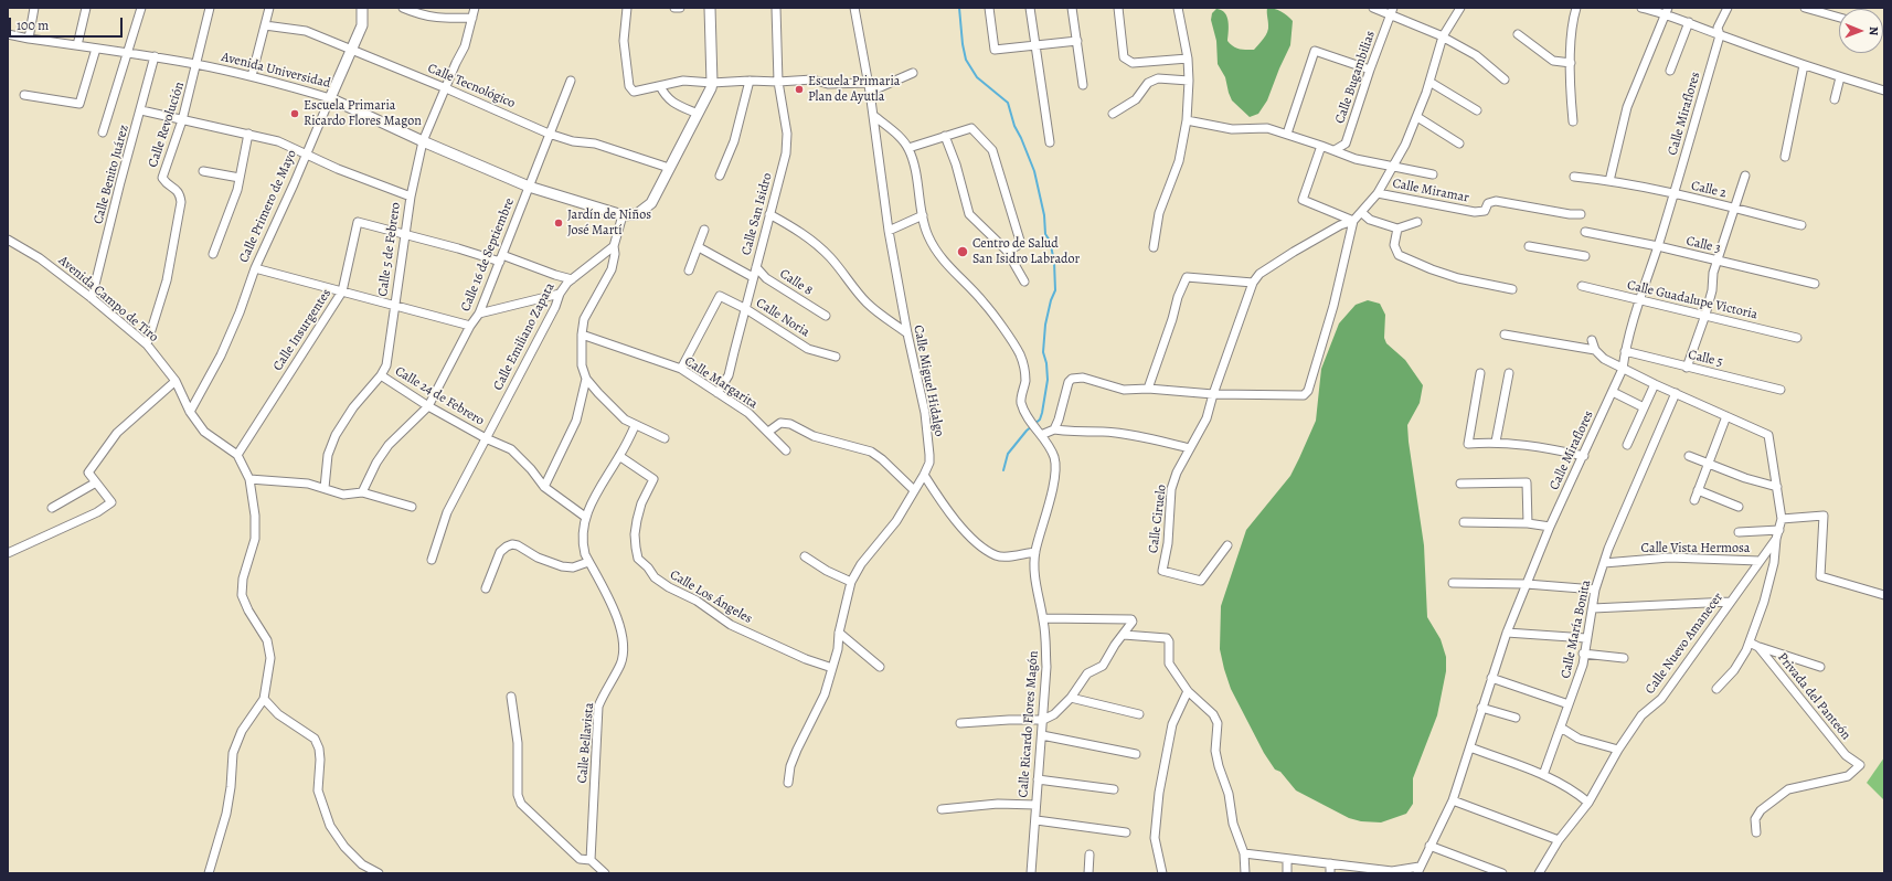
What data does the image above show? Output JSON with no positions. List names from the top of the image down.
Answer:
{
  "streets": {
    "street": [
      "Avenida Universidad",
      "Calle Bugambilias",
      "Calle Tecnológico",
      "Calle Miraflores",
      "Calle Revolución",
      "Calle Benito Juárez",
      "Calle 2",
      "Calle Miramar",
      "Calle Primero de Mayo",
      "Calle San Isidro",
      "Calle 3",
      "Calle 5 de Febrero",
      "Calle 16 de Septiembre",
      "Calle 8",
      "Avenida Campo de Tiro",
      "Calle Guadalupe Victoria",
      "Calle Noria",
      "Calle Insurgentes",
      "Calle Emiliano Zapata",
      "Calle 5",
      "Calle Miguel Hidalgo",
      "Calle Margarita",
      "Calle 24 de Febrero",
      "Calle Ciruelo",
      "Calle Vista Hermosa",
      "Calle Los Ángeles",
      "Calle María Bonita",
      "Calle Nuevo Amanecer",
      "Privada del Panteón",
      "Calle Ricardo Flores Magón",
      "Calle Bellavista"
    ]
  },
  "crossings": [
    ["Avenida Universidad", "Calle Revolución"],
    ["Avenida Universidad", "Calle Benito Juárez"],
    ["Avenida Universidad", "Calle Primero de Mayo"],
    ["Avenida Universidad", "Calle 5 de Febrero"],
    ["Avenida Universidad", "Calle 16 de Septiembre"],
    ["Calle Tecnológico", "Calle Primero de Mayo"],
    ["Calle Tecnológico", "Calle 5 de Febrero"],
    ["Calle Tecnológico", "Calle 16 de Septiembre"],
    ["Calle Miraflores", "Calle 2"],
    ["Calle Miraflores", "Calle 3"],
    ["Calle Miraflores", "Calle Guadalupe Victoria"],
    ["Calle Miraflores", "Calle 5"],
    ["Calle Revolución", "Avenida Campo de Tiro"],
    ["Calle Benito Juárez", "Avenida Campo de Tiro"],
    ["Calle Primero de Mayo", "Avenida Campo de Tiro"],
    ["Calle San Isidro", "Calle 8"],
    ["Calle San Isidro", "Calle Noria"],
    ["Calle San Isidro", "Calle Margarita"],
    ["Calle 5 de Febrero", "Calle Insurgentes"],
    ["Calle 5 de Febrero", "Calle 24 de Febrero"],
    ["Calle 16 de Septiembre", "Calle Insurgentes"],
    ["Calle 16 de Septiembre", "Calle 24 de Febrero"],
    ["Avenida Campo de Tiro", "Calle Insurgentes"],
    ["Calle Noria", "Calle Margarita"],
    ["Calle Insurgentes", "Calle Emiliano Zapata"],
    ["Calle Emiliano Zapata", "Calle 24 de Febrero"],
    ["Calle Miguel Hidalgo", "Calle Los Ángeles"],
    ["Calle Vista Hermosa", "Calle María Bonita"],
    ["Calle Vista Hermosa", "Calle Nuevo Amanecer"],
    ["Calle Los Ángeles", "Calle Bellavista"]
  ],
  "places": [
    "Escuela Primaria Plan de Ayutla",
    "Escuela Primaria Ricardo Flores Magon",
    "Jardín de Niños José Martí",
    "Centro de Salud San Isidro Labrador"
  ],
  "scale_bar": "100 m",
  "north": "right"
}
